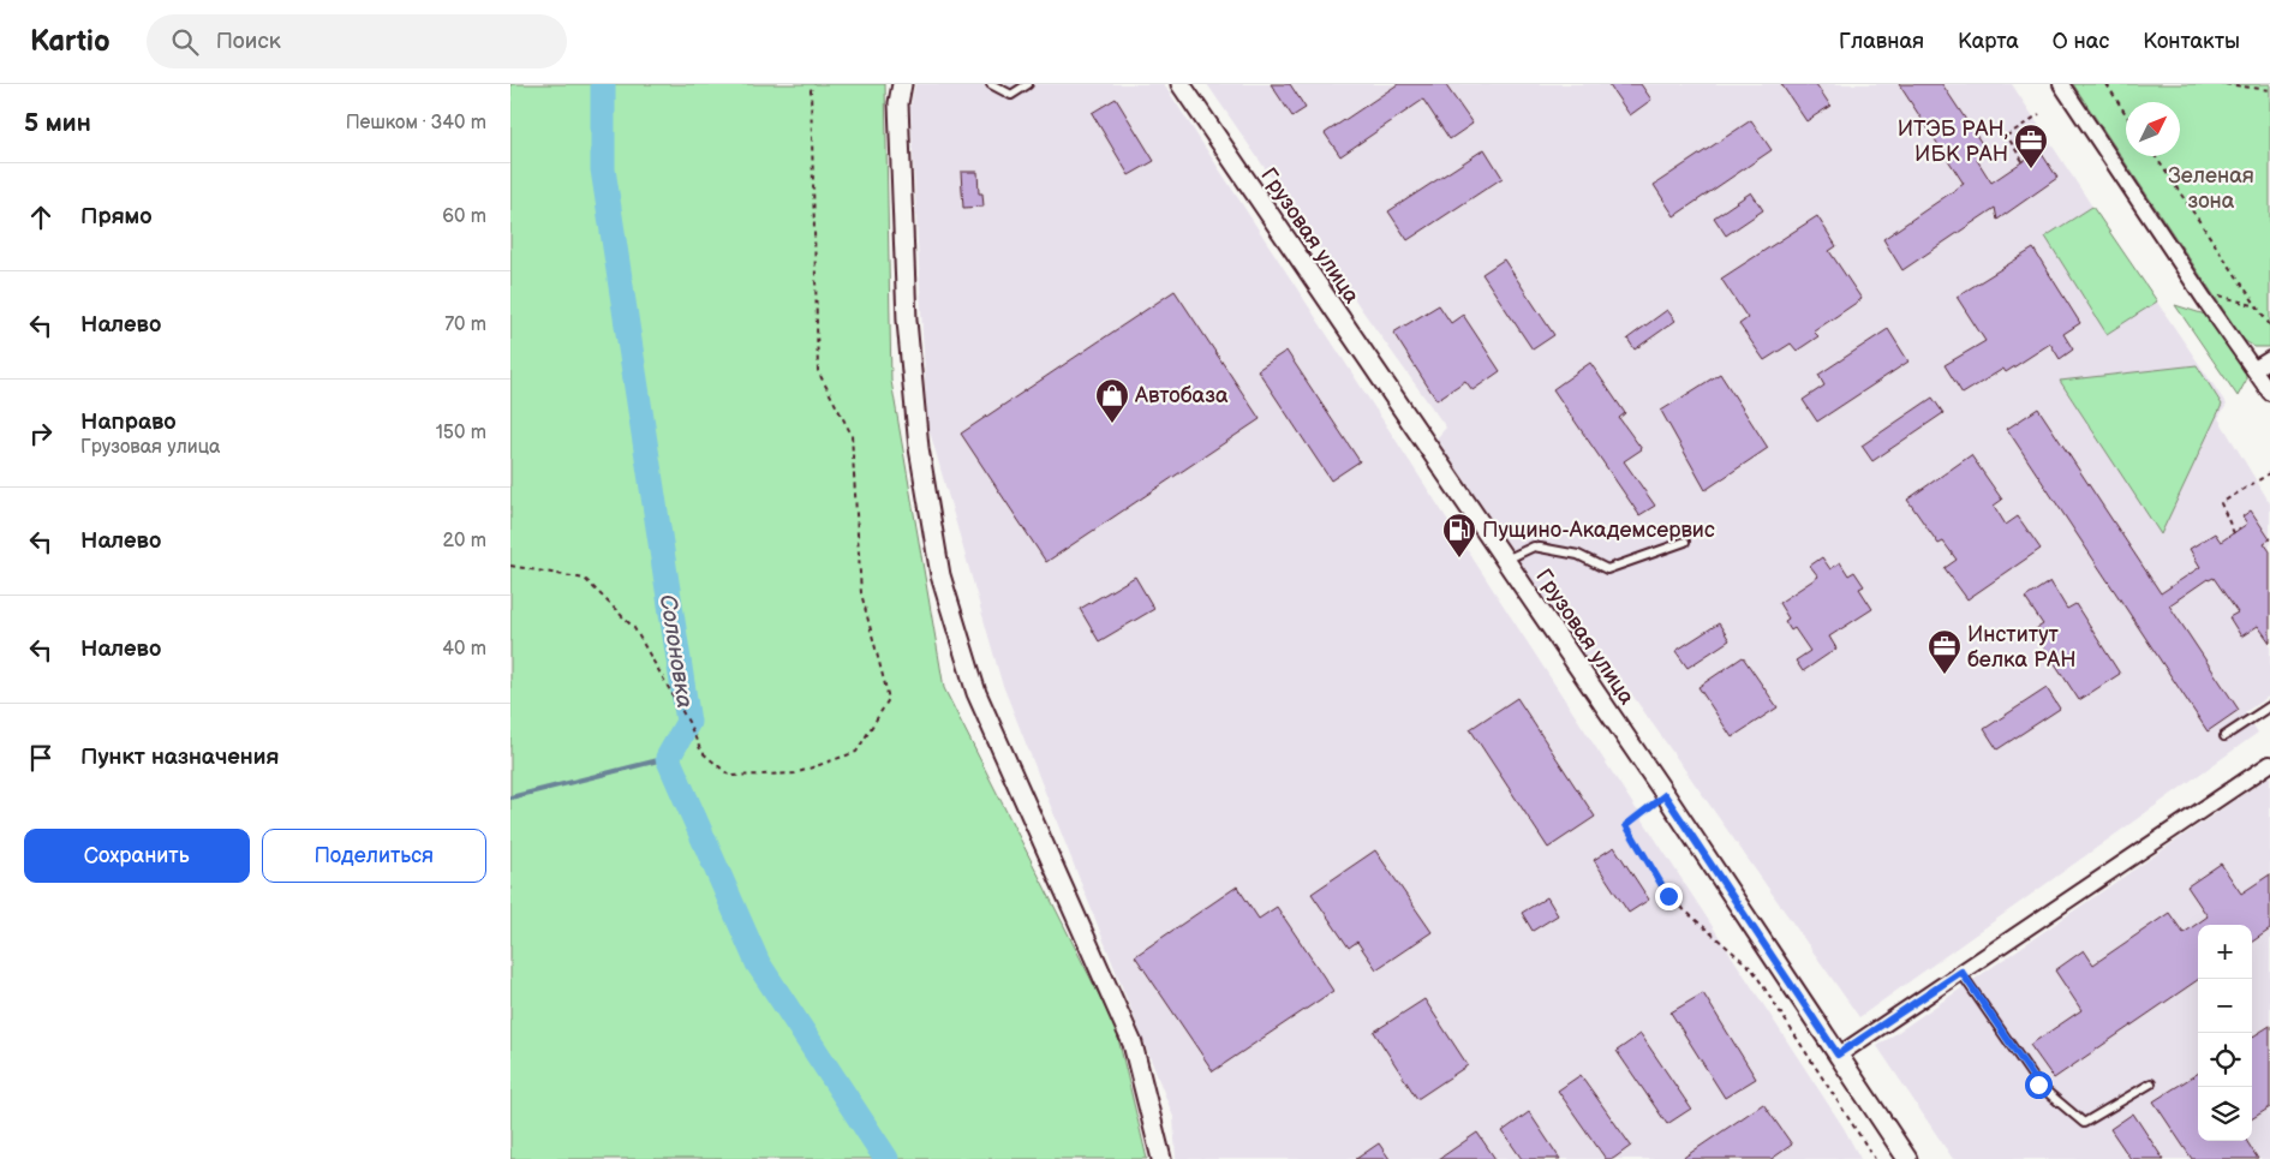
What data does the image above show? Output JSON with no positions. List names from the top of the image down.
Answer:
{
  "streets": {
    "street": ["Грузовая улица"]
  },
  "water": ["Солоновка"],
  "parks": ["Зеленая зона"],
  "places": {
    "office": ["ИТЭБ РАН, ИБК РАН", "Институт белка РАН"],
    "shop": ["Автобаза"],
    "fuel station": ["Пущино-Академсервис"]
  },
  "north": "top right",
  "page": {
    "header": "Kartio",
    "search": "Поиск",
    "nav": [
      "Главная",
      "Карта",
      "О нас",
      "Контакты"
    ],
    "heading": ["5 мин", "Пешком · 340 m"],
    "list": [
      ["Прямо", "60 m"],
      ["Налево", "70 m"],
      ["Направо", "Грузовая улица", "150 m"],
      ["Налево", "20 m"],
      ["Налево", "40 m"],
      "Пункт назначения"
    ],
    "buttons": ["Сохранить", "Поделиться"],
    "map_buttons": ["+", "−"]
  }
}
